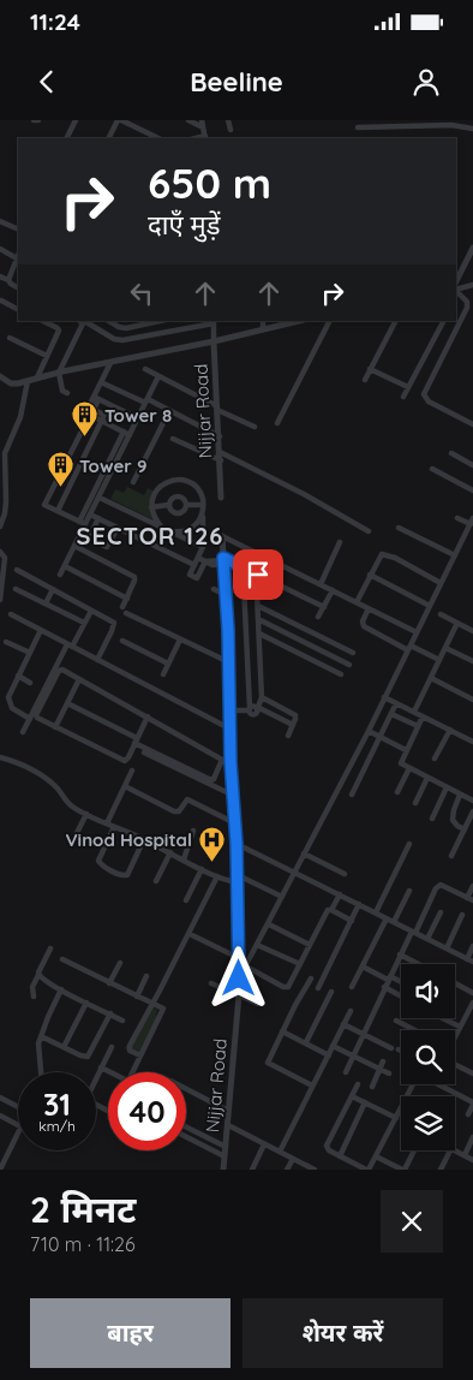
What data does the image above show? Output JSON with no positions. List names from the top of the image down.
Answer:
{
  "streets": {
    "street": ["Nijjar Road"]
  },
  "districts": ["SECTOR 126"],
  "places": {
    "building": ["Tower 8", "Tower 9"],
    "hospital": ["Vinod Hospital"]
  },
  "page": {
    "status": "11:24",
    "header": "Beeline",
    "turn": ["650 m", "दाएँ मुड़ें"],
    "speed": "31 km/h",
    "limit": "40",
    "heading": ["2 मिनट", "710 m · 11:26"],
    "buttons": ["बाहर", "शेयर करें"]
  }
}
